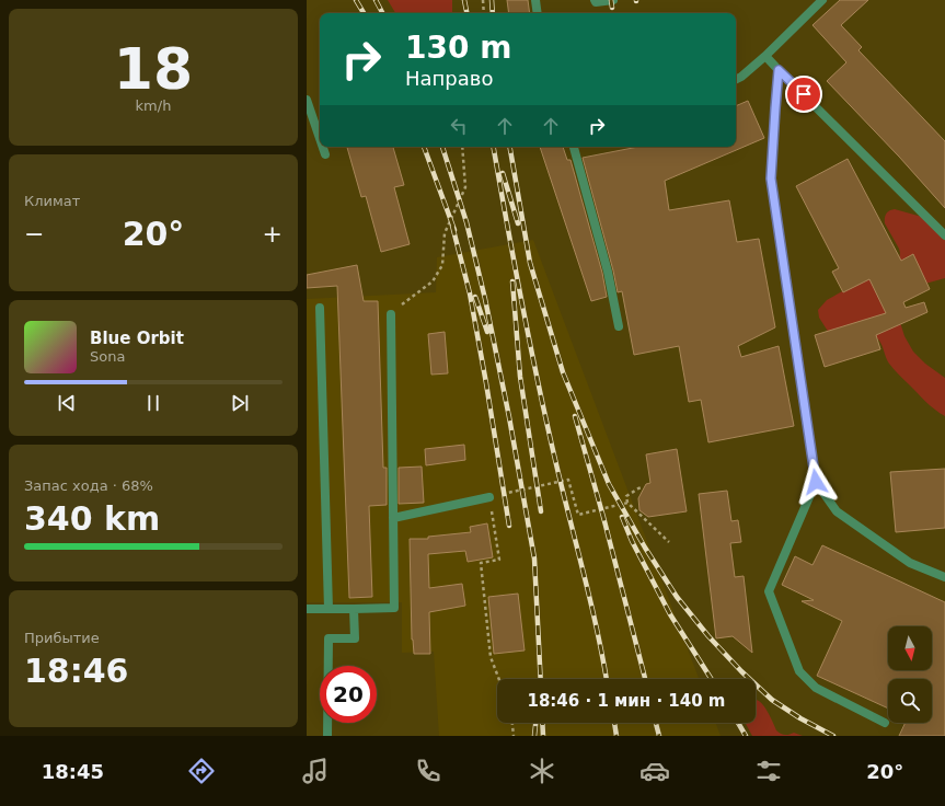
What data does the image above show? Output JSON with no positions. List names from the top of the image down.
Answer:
{
  "north": "bottom",
  "page": {
    "tile": [
      ["18", "km/h"],
      "Климат",
      ["Запас хода · 68%", "340 km"],
      ["Прибытие", "18:46"]
    ],
    "turn": ["130 m", "Направо"],
    "heat": ["−", "20°", "+"],
    "song": ["Blue Orbit", "Sona"],
    "limit": "20",
    "trip": "18:46 · 1 мин · 140 m",
    "tabs": ["18:45", "20°"]
  }
}
